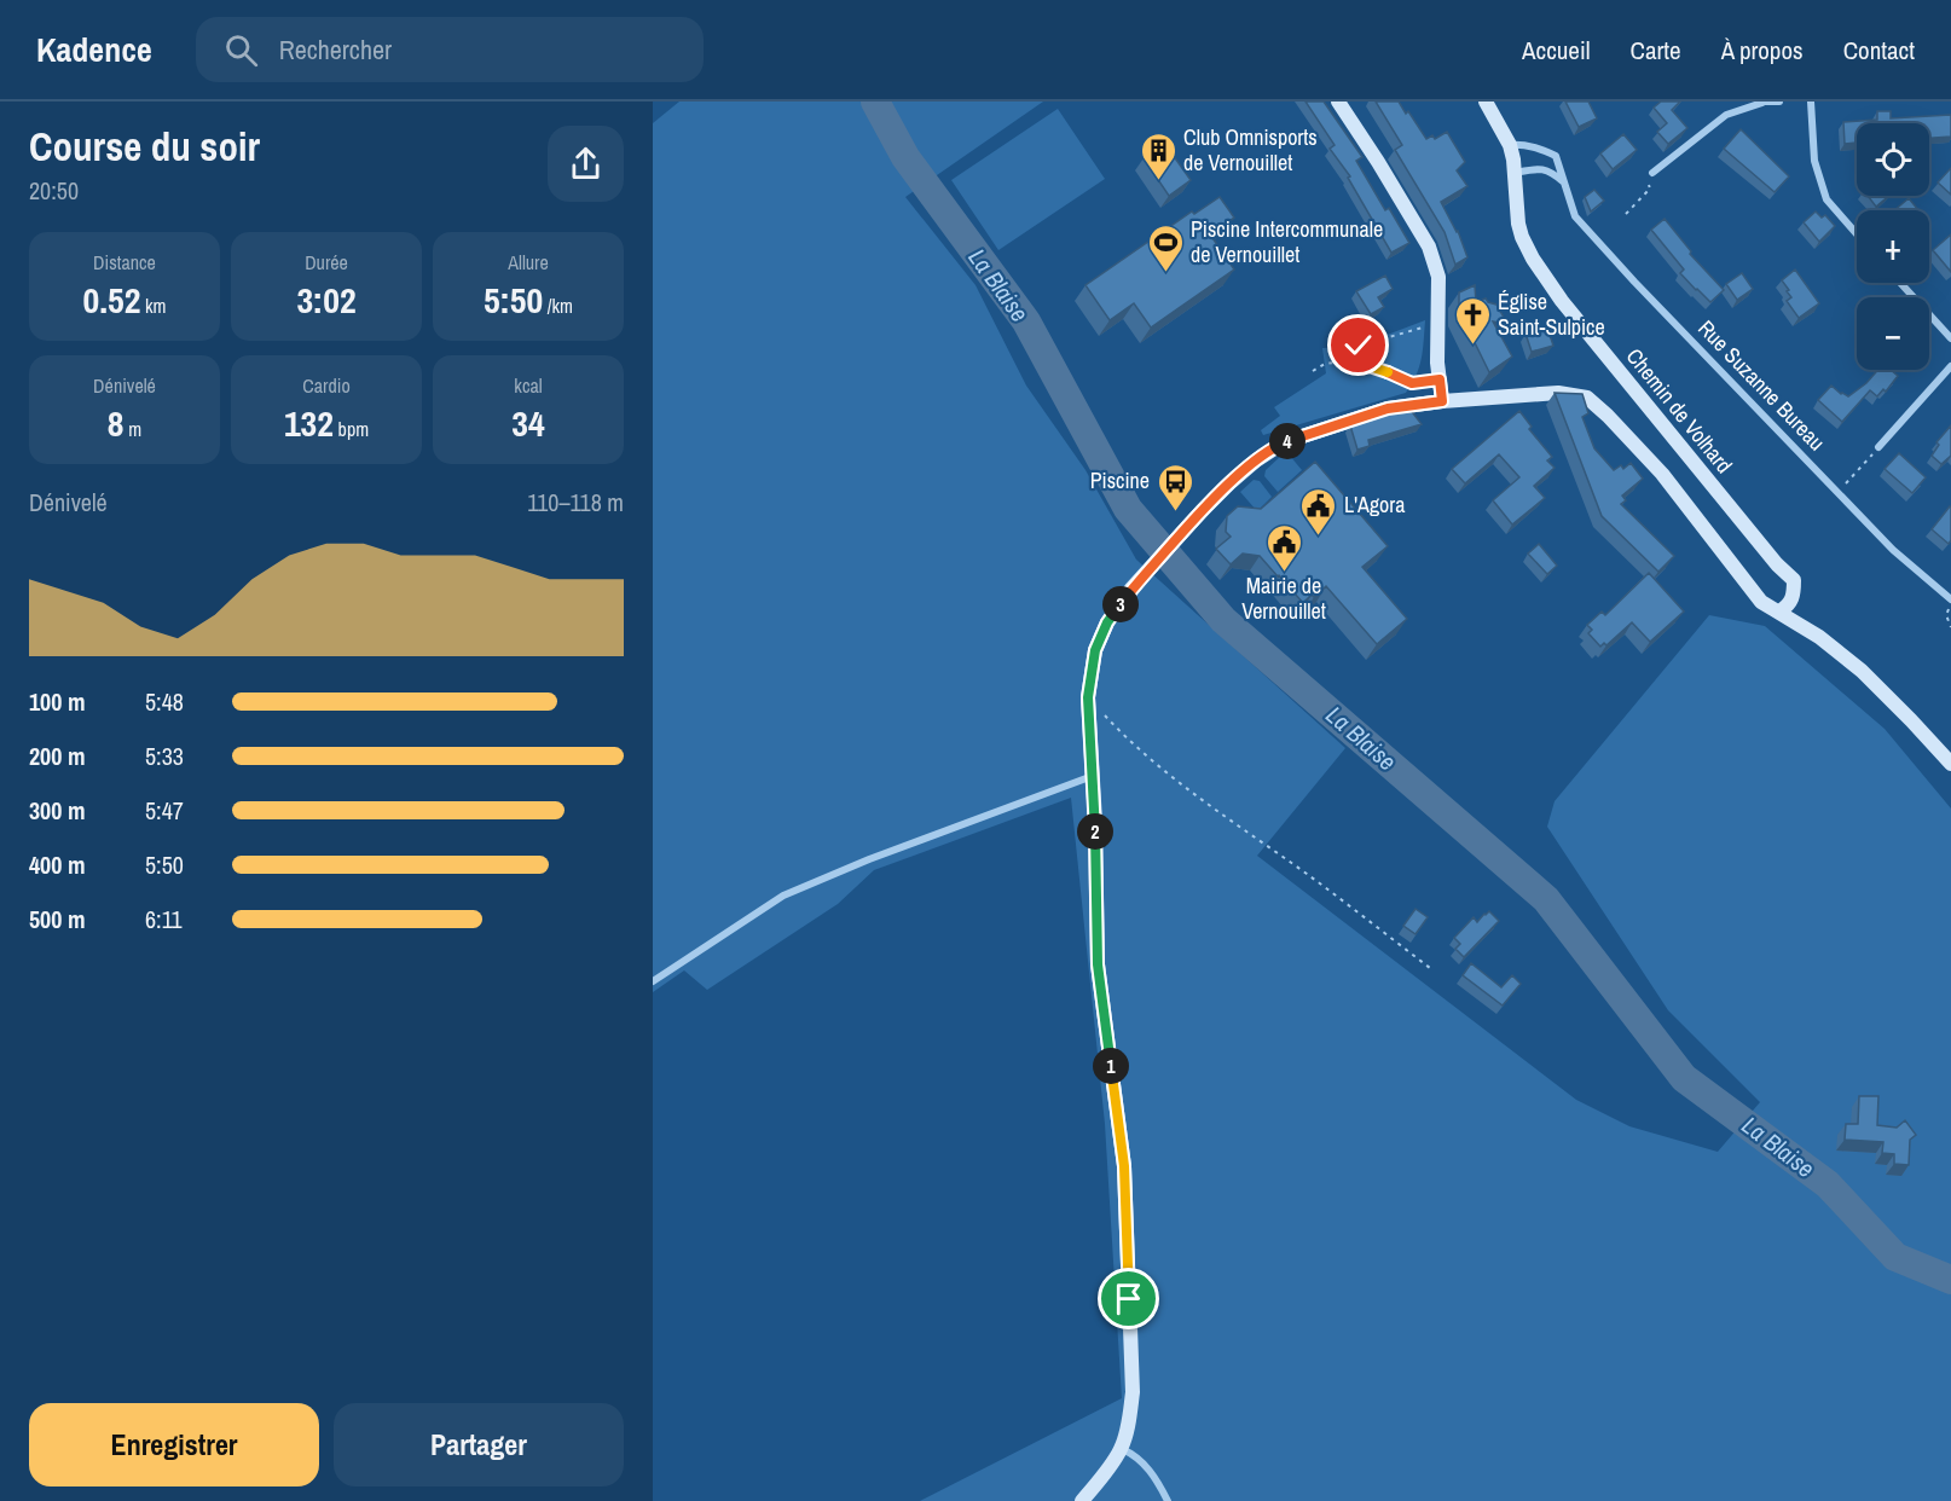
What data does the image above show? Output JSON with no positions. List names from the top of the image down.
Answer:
{
  "streets": {
    "street": ["Rue Suzanne Bureau", "Chemin de Volhard"]
  },
  "crossings": [
    ["Rue Suzanne Bureau", "Chemin de Volhard"]
  ],
  "water": ["La Blaise"],
  "places": {
    "building": ["Club Omnisports de Vernouillet"],
    "sports": ["Piscine Intercommunale de Vernouillet"],
    "church": ["Église Saint-Sulpice"],
    "bus stop": ["Piscine"],
    "public building": ["L'Agora", "Mairie de Vernouillet"]
  },
  "page": {
    "header": "Kadence",
    "search": "Rechercher",
    "nav": [
      "Accueil",
      "Carte",
      "À propos",
      "Contact"
    ],
    "heading": ["Course du soir", "20:50"],
    "map_buttons": ["+", "−"],
    "stats": [
      ["Distance", "0.52 km"],
      ["Durée", "3:02"],
      ["Allure", "5:50 /km"],
      ["Dénivelé", "8 m"],
      ["Cardio", "132 bpm"],
      ["kcal", "34"]
    ],
    "pins": [
      "4",
      "3",
      "2",
      "1"
    ],
    "chart": ["Dénivelé", "110–118 m"],
    "list": [
      {
        "name": "100 m",
        "note": "5:48"
      },
      {
        "name": "200 m",
        "note": "5:33"
      },
      {
        "name": "300 m",
        "note": "5:47"
      },
      {
        "name": "400 m",
        "note": "5:50"
      },
      {
        "name": "500 m",
        "note": "6:11"
      }
    ],
    "buttons": ["Enregistrer", "Partager"]
  }
}
